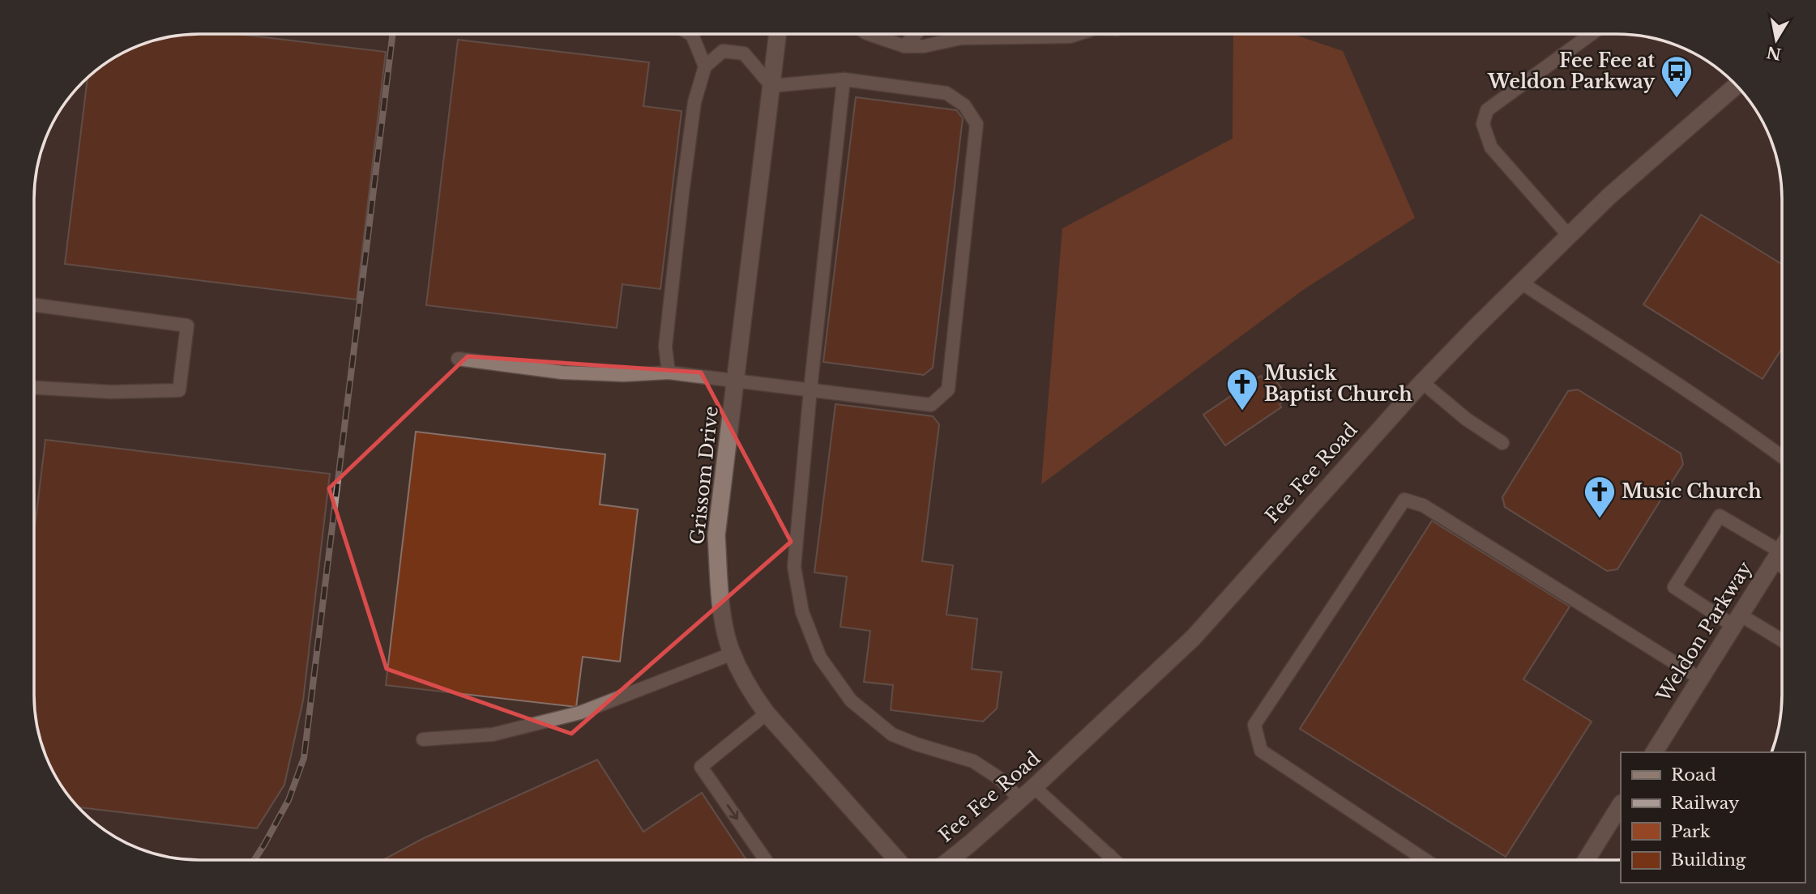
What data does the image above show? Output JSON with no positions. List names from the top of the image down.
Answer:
{
  "streets": {
    "street": ["Fee Fee Road", "Grissom Drive", "Weldon Parkway"]
  },
  "places": {
    "bus stop": ["Fee Fee at Weldon Parkway"],
    "church": ["Musick Baptist Church", "Music Church"]
  },
  "legend": [
    "Road",
    "Railway",
    "Park",
    "Building"
  ],
  "north": "bottom"
}
